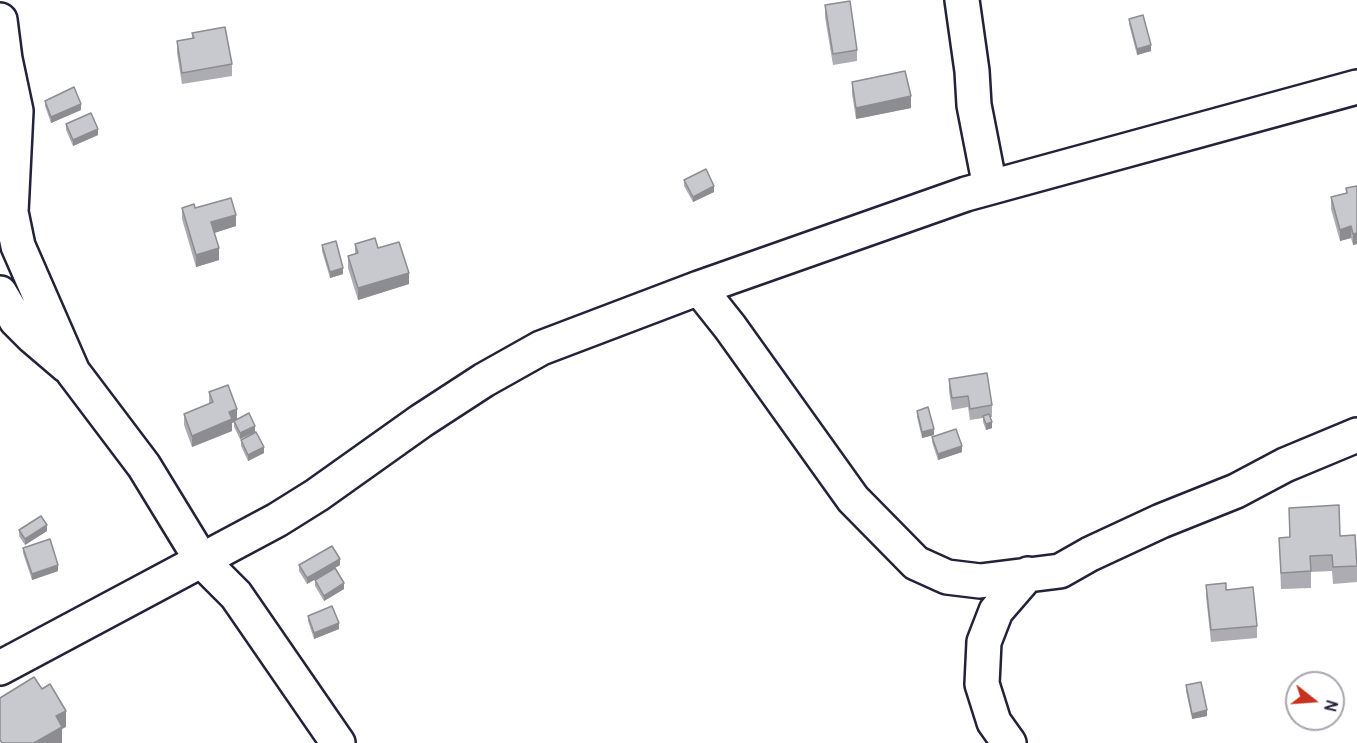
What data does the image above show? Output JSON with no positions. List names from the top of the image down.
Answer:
{
  "north": "right"
}
